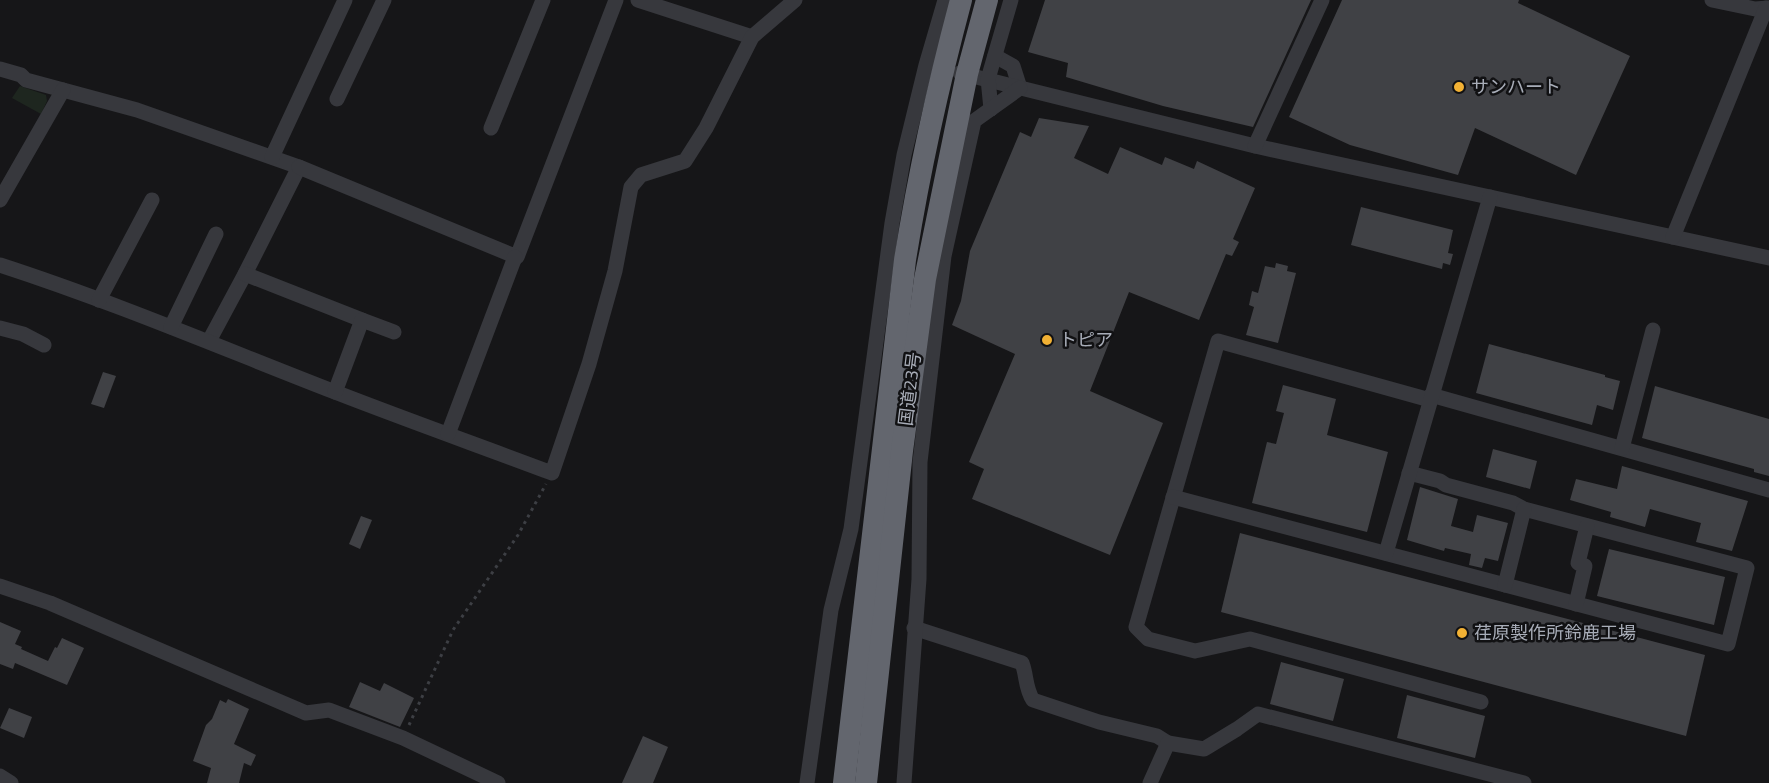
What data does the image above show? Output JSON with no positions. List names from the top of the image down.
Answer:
{
  "streets": {
    "highway": ["国道23号"]
  },
  "places": ["サンハート", "トピア", "荏原製作所鈴鹿工場"]
}
